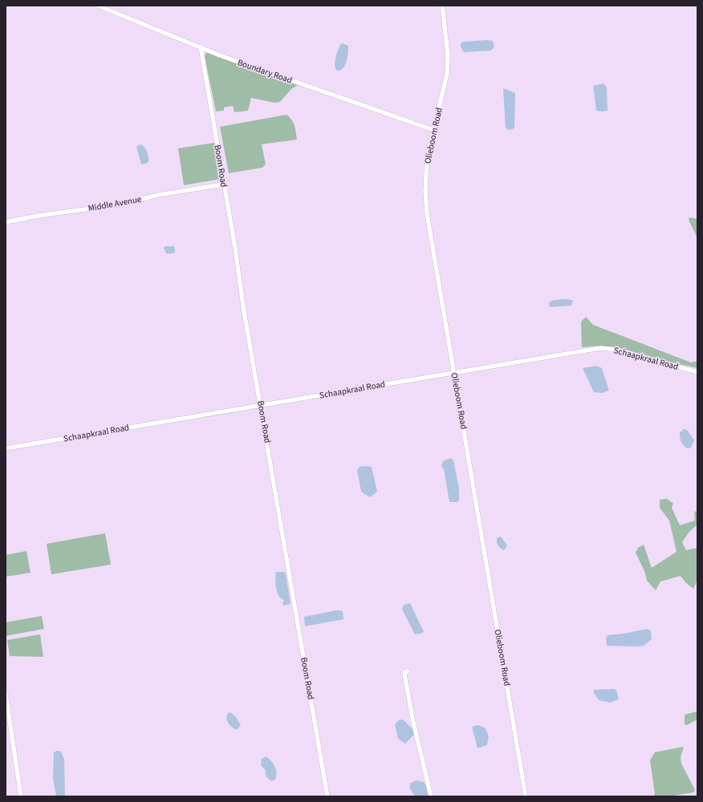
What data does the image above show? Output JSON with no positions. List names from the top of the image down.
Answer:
{
  "streets": {
    "street": [
      "Boundary Road",
      "Olieboom Road",
      "Boom Road",
      "Middle Avenue",
      "Schaapkraal Road"
    ]
  },
  "crossings": [
    ["Boundary Road", "Olieboom Road"],
    ["Boundary Road", "Boom Road"],
    ["Olieboom Road", "Schaapkraal Road"],
    ["Boom Road", "Middle Avenue"],
    ["Boom Road", "Schaapkraal Road"]
  ]
}
